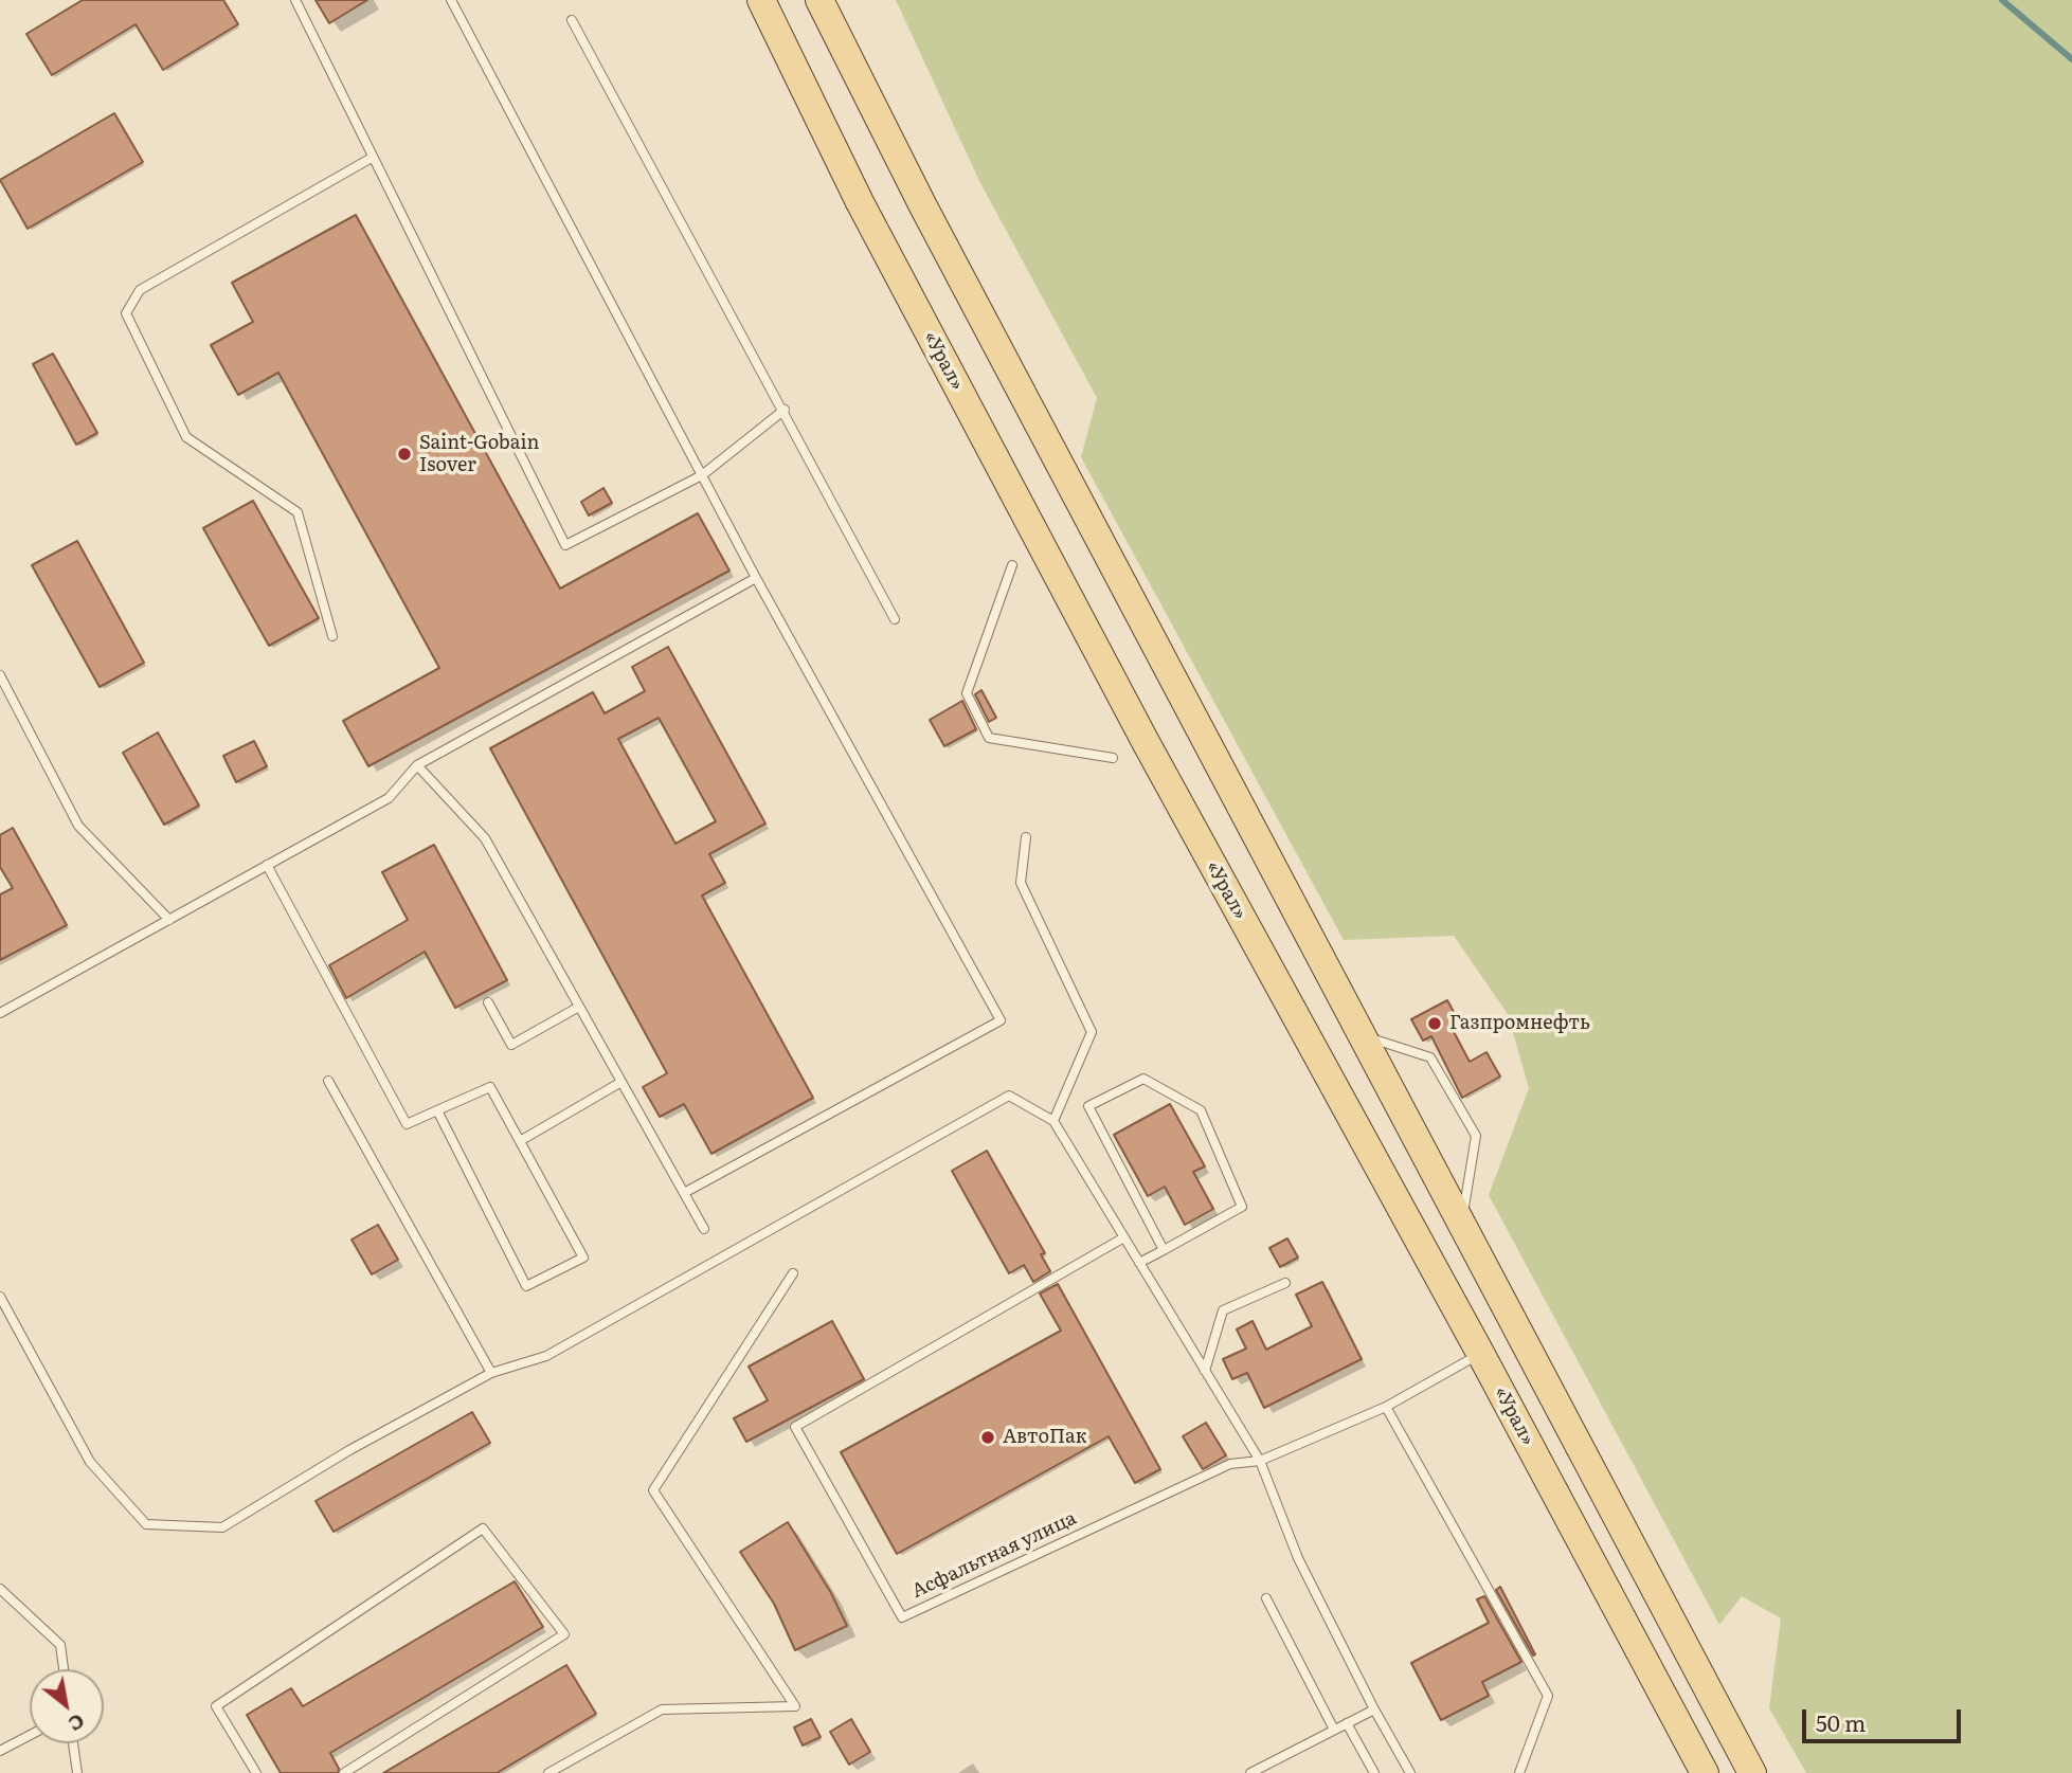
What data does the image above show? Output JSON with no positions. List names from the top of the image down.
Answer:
{
  "streets": {
    "main road": ["«Урал»"],
    "lane": ["Асфальтная улица"]
  },
  "crossings": [
    ["«Урал»", "Асфальтная улица"]
  ],
  "places": ["Saint-Gobain Isover", "Газпромнефть", "АвтоПак"],
  "scale_bar": "50 m",
  "north": "bottom right"
}
